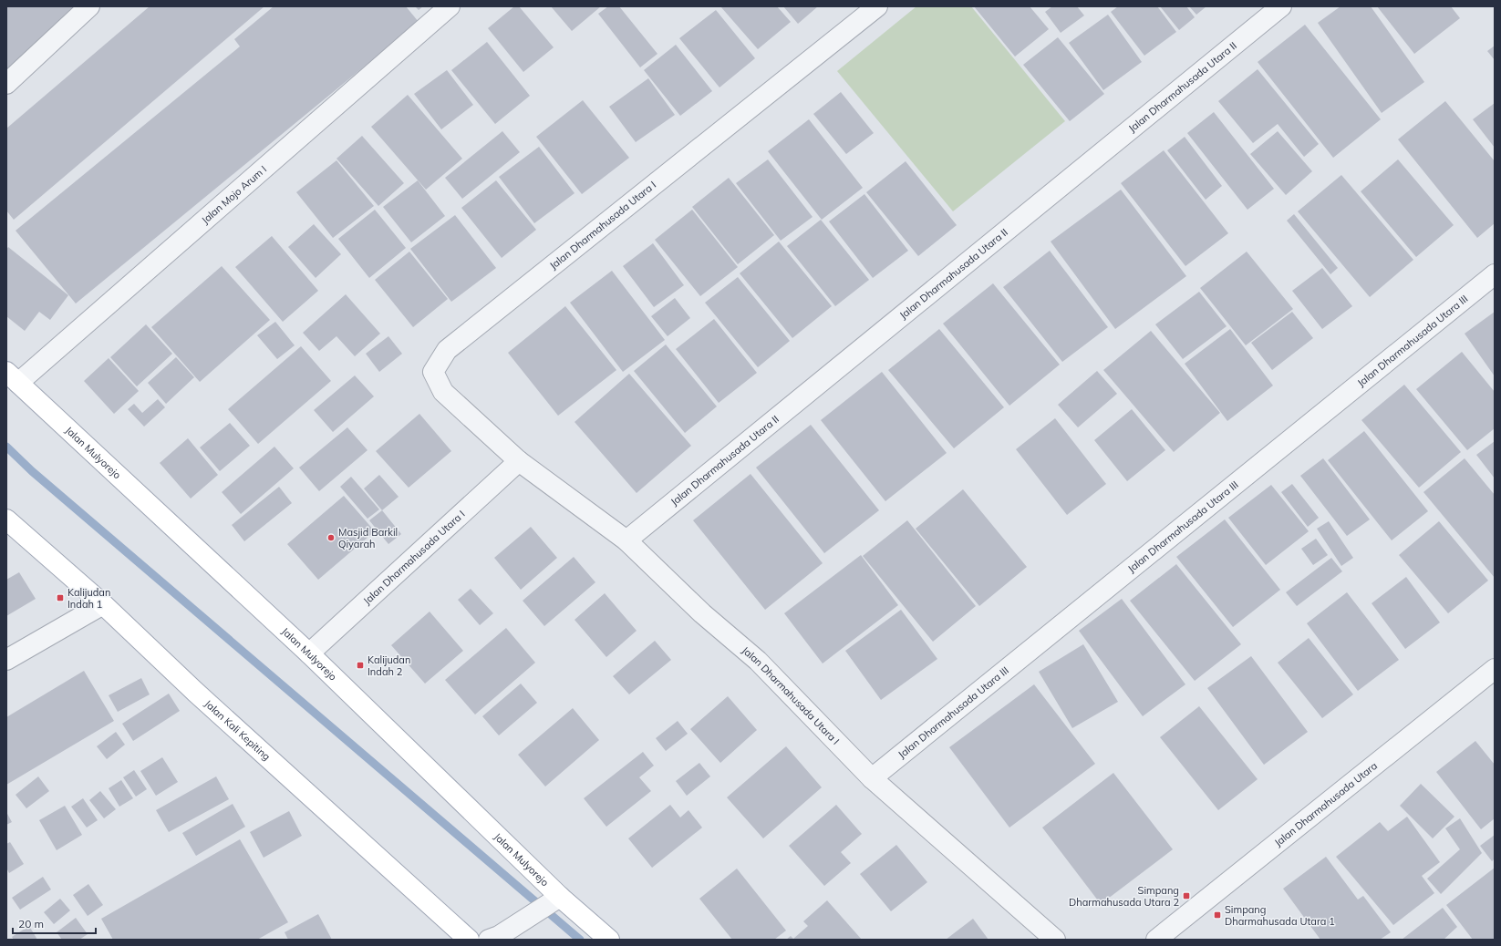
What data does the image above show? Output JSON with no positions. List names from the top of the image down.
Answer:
{
  "streets": {
    "main road": ["Jalan Mulyorejo", "Jalan Kali Kepiting"],
    "street": [
      "Jalan Dharmahusada Utara II",
      "Jalan Mojo Arum I",
      "Jalan Dharmahusada Utara I",
      "Jalan Dharmahusada Utara III",
      "Jalan Dharmahusada Utara"
    ]
  },
  "crossings": [
    ["Jalan Dharmahusada Utara II", "Jalan Dharmahusada Utara I"],
    ["Jalan Mojo Arum I", "Jalan Mulyorejo"],
    ["Jalan Dharmahusada Utara I", "Jalan Dharmahusada Utara III"],
    ["Jalan Dharmahusada Utara I", "Jalan Mulyorejo"]
  ],
  "places": {
    "other": ["Masjid Barkil Qiyarah"],
    "transit": [
      "Kalijudan Indah 1",
      "Kalijudan Indah 2",
      "Simpang Dharmahusada Utara 2",
      "Simpang Dharmahusada Utara 1"
    ]
  },
  "scale_bar": "20 m"
}
